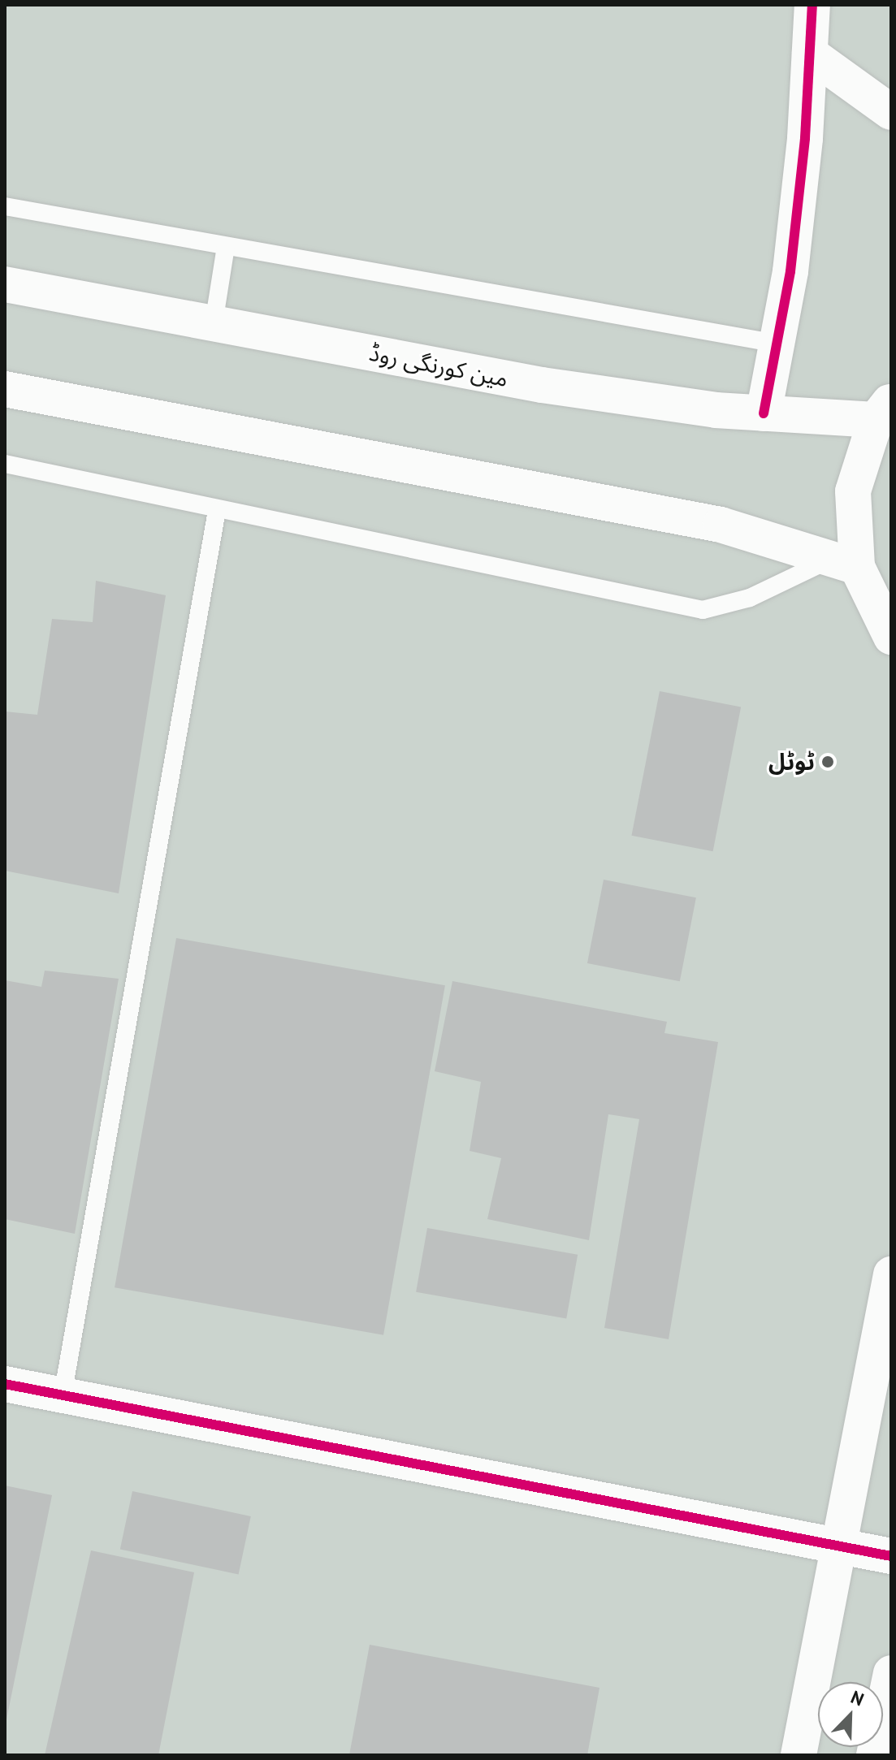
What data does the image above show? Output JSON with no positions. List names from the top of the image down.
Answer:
{
  "streets": {
    "main road": ["مین کورنگی روڈ"]
  },
  "places": ["ٹوٹل"],
  "north": "top right"
}
